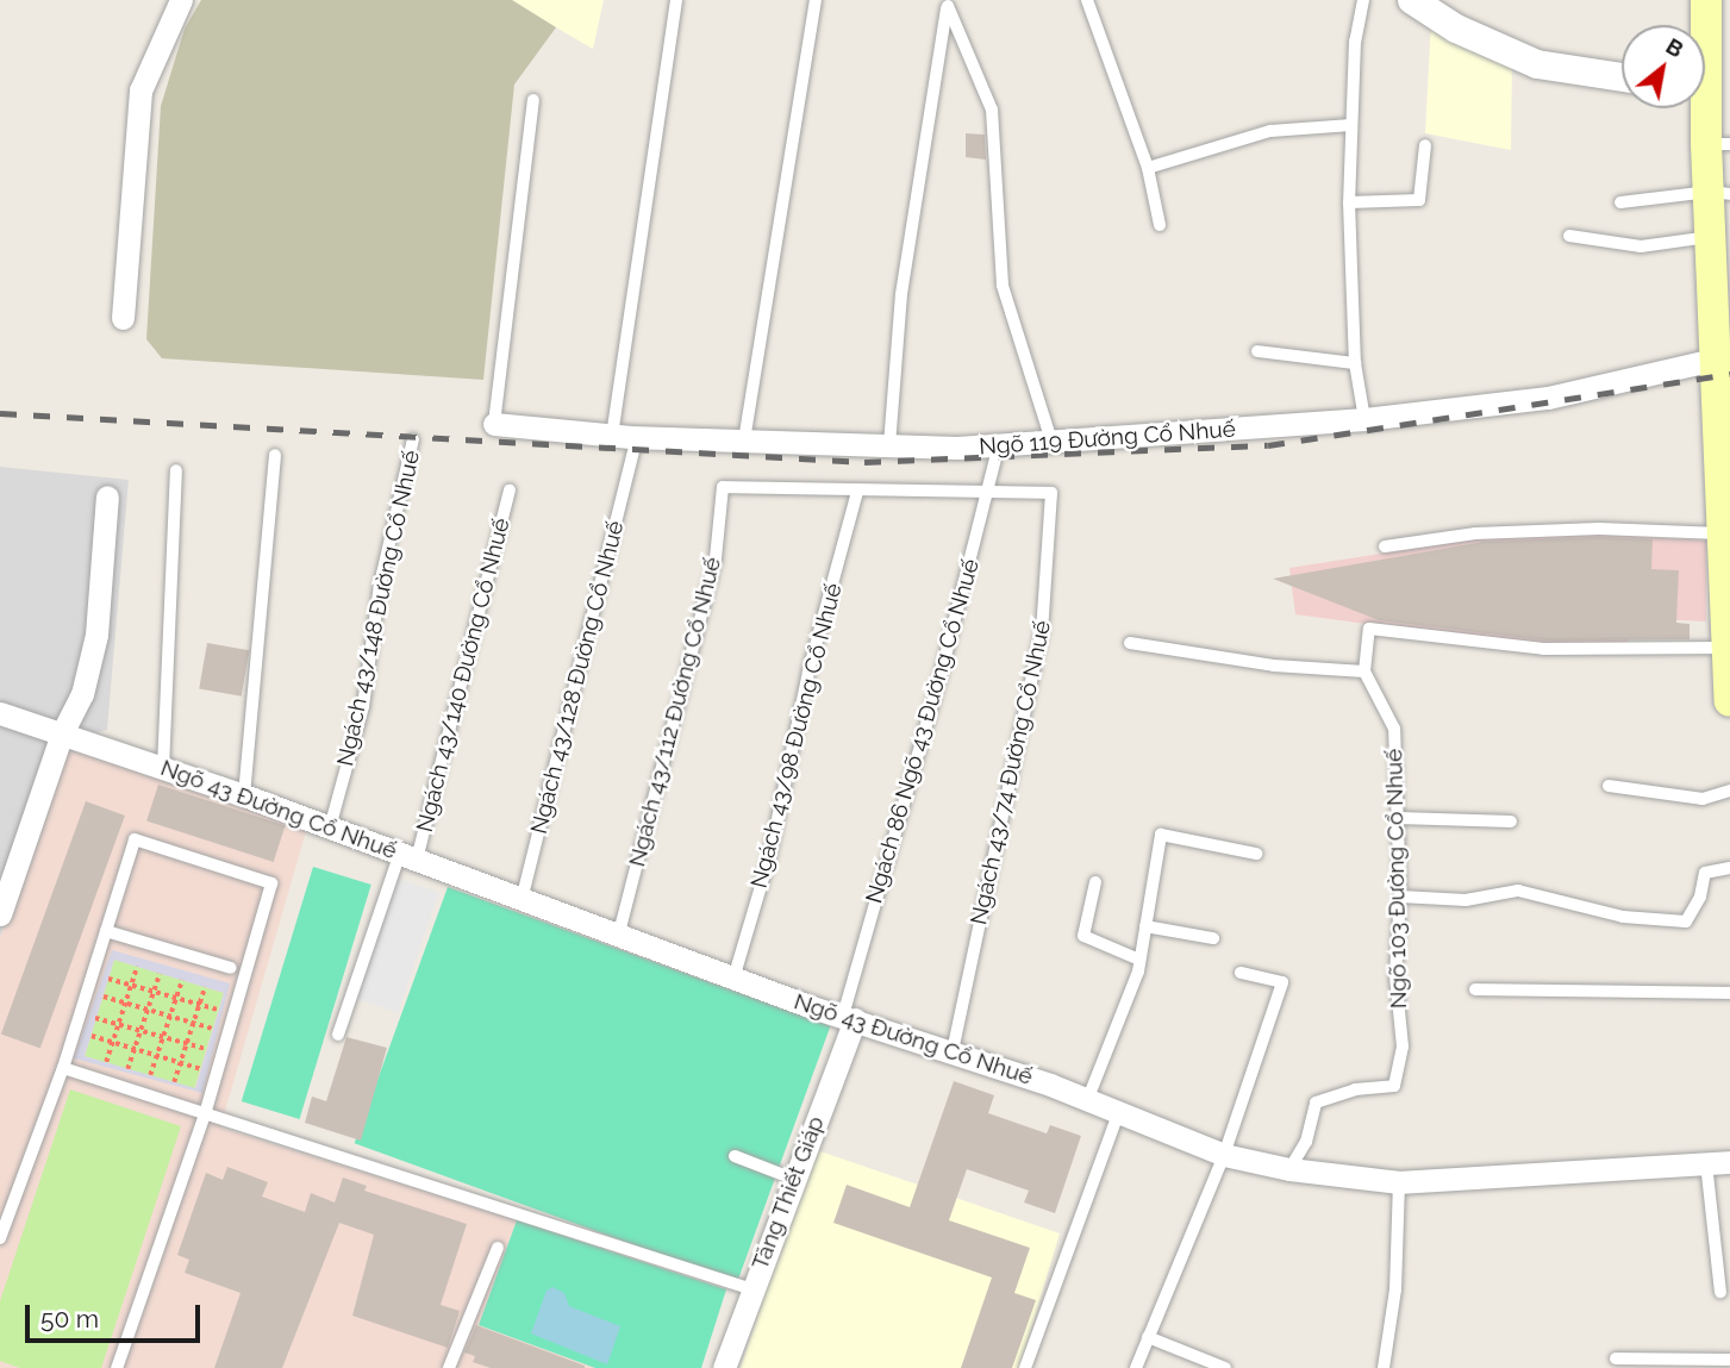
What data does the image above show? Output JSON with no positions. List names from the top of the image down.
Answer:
{
  "streets": {
    "street": ["Ngõ 119 Đường Cổ Nhuế", "Ngõ 43 Đường Cổ Nhuế", "Tăng Thiết Giáp"],
    "lane": [
      "Ngách 43/148 Đường Cổ Nhuế",
      "Ngách 43/140 Đường Cổ Nhuế",
      "Ngách 43/128 Đường Cổ Nhuế",
      "Ngách 43/112 Đường Cổ Nhuế",
      "Ngách 86 Ngõ 43 Đường Cổ Nhuế",
      "Ngách 43/98 Đường Cổ Nhuế",
      "Ngách 43/74 Đường Cổ Nhuế",
      "Ngõ 103 Đường Cổ Nhuế"
    ]
  },
  "crossings": [
    ["Ngõ 119 Đường Cổ Nhuế", "Ngách 86 Ngõ 43 Đường Cổ Nhuế"],
    ["Ngách 43/148 Đường Cổ Nhuế", "Ngõ 43 Đường Cổ Nhuế"],
    ["Ngách 43/140 Đường Cổ Nhuế", "Ngõ 43 Đường Cổ Nhuế"],
    ["Ngách 43/128 Đường Cổ Nhuế", "Ngõ 43 Đường Cổ Nhuế"],
    ["Ngách 43/112 Đường Cổ Nhuế", "Ngách 43/98 Đường Cổ Nhuế"],
    ["Ngách 43/112 Đường Cổ Nhuế", "Ngõ 43 Đường Cổ Nhuế"],
    ["Ngách 86 Ngõ 43 Đường Cổ Nhuế", "Ngách 43/74 Đường Cổ Nhuế"],
    ["Ngách 86 Ngõ 43 Đường Cổ Nhuế", "Ngõ 43 Đường Cổ Nhuế"],
    ["Ngách 86 Ngõ 43 Đường Cổ Nhuế", "Tăng Thiết Giáp"],
    ["Ngách 43/98 Đường Cổ Nhuế", "Ngõ 43 Đường Cổ Nhuế"],
    ["Ngách 43/74 Đường Cổ Nhuế", "Ngõ 43 Đường Cổ Nhuế"],
    ["Ngõ 43 Đường Cổ Nhuế", "Ngõ 103 Đường Cổ Nhuế"],
    ["Ngõ 43 Đường Cổ Nhuế", "Tăng Thiết Giáp"]
  ],
  "scale_bar": "50 m",
  "north": "top right"
}
